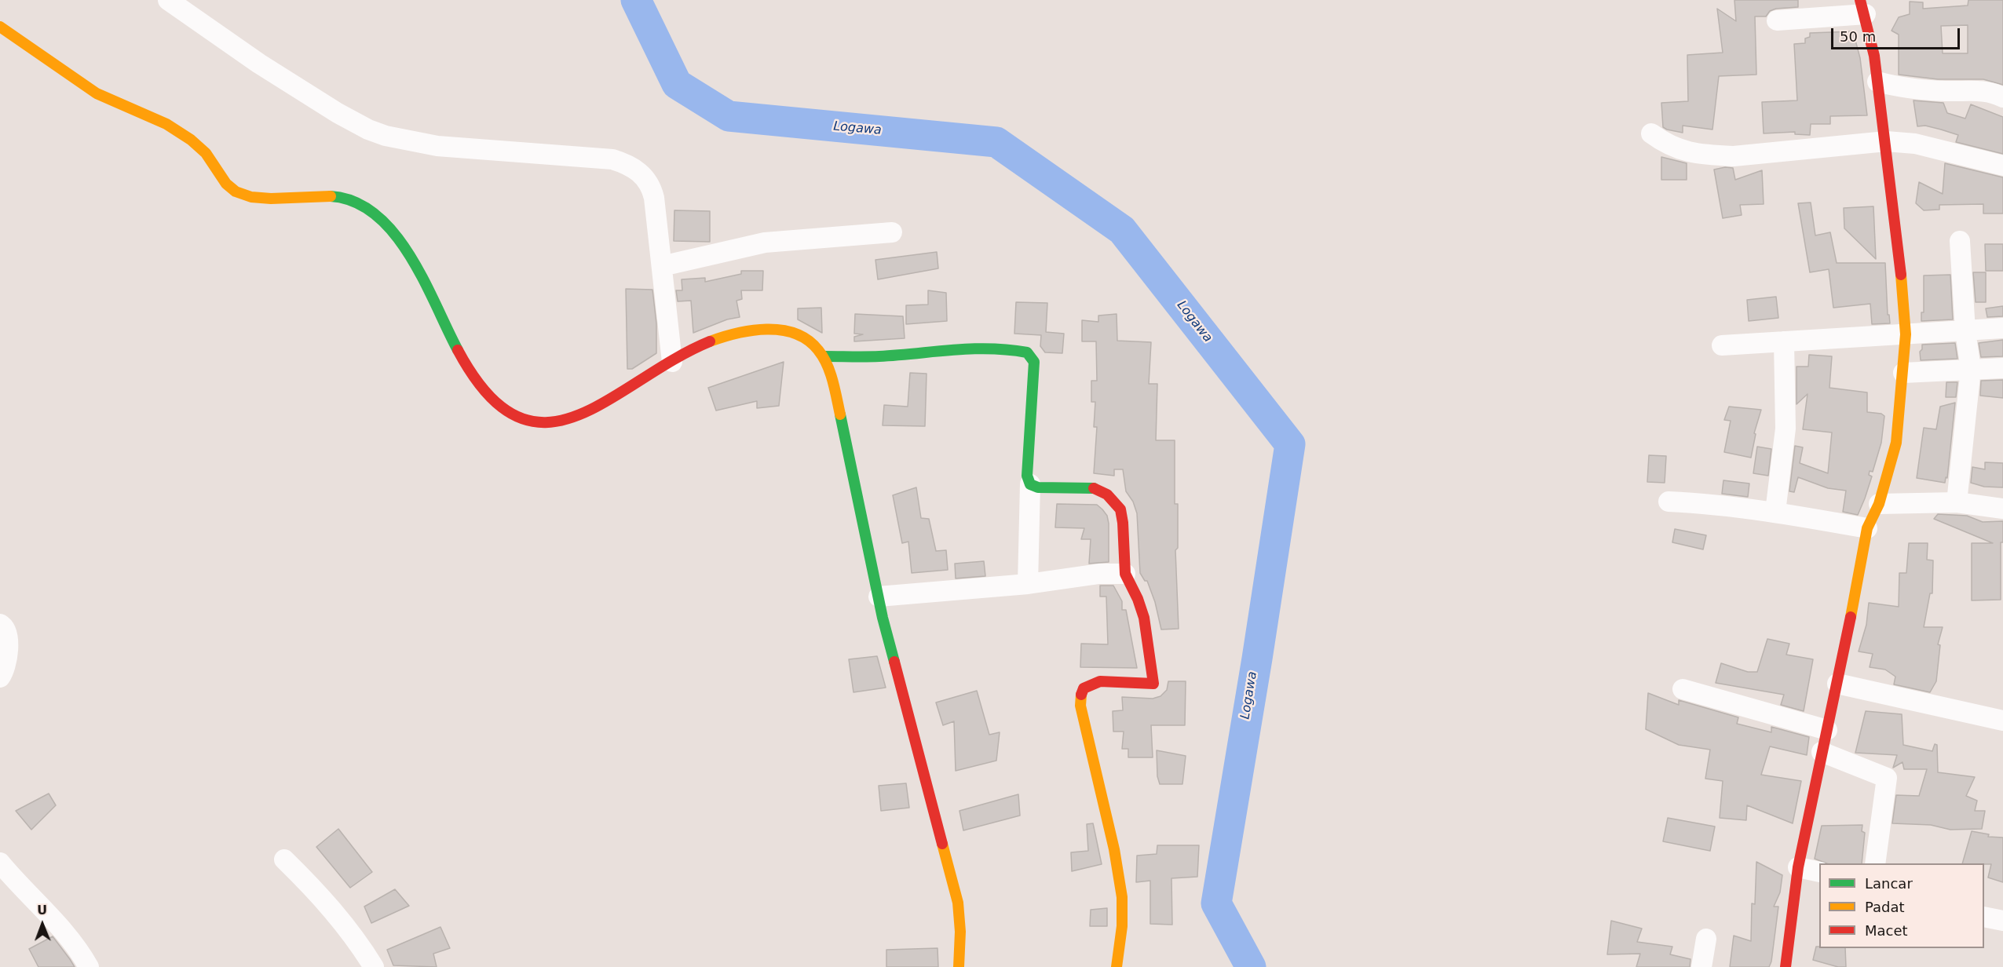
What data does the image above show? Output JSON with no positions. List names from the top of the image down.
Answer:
{
  "water": ["Logawa"],
  "legend": ["Lancar", "Padat", "Macet"],
  "scale_bar": "50 m",
  "north": "top"
}
